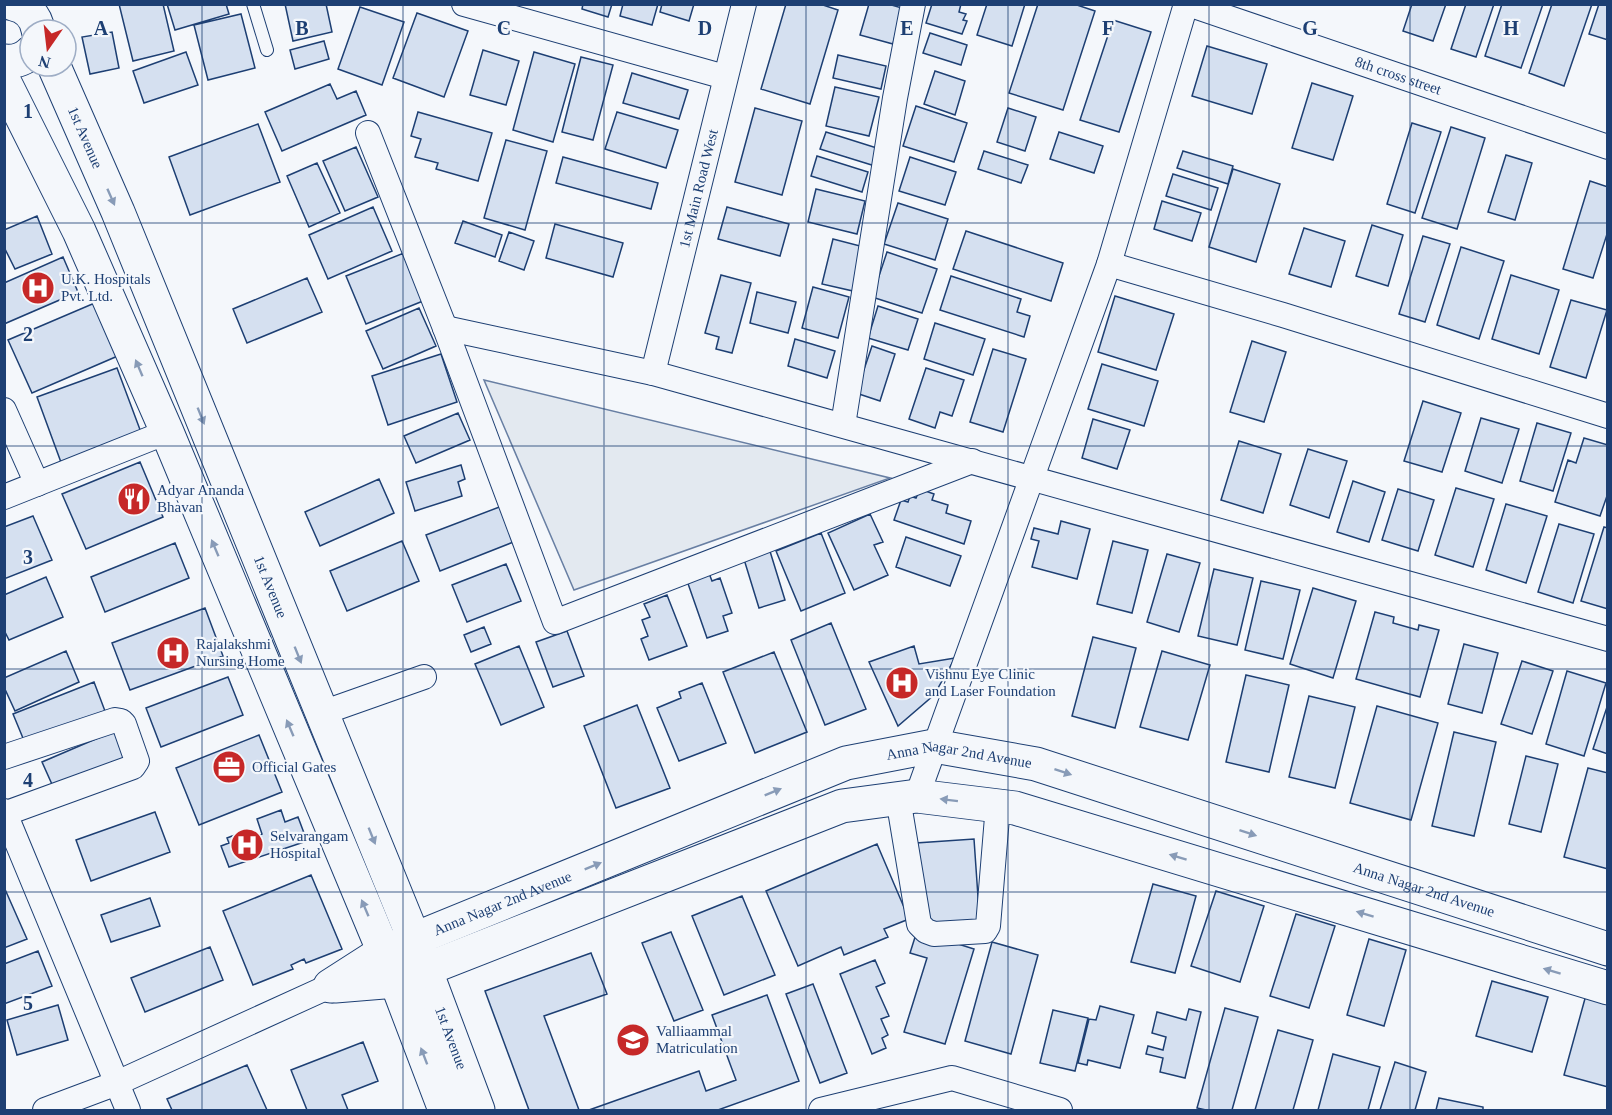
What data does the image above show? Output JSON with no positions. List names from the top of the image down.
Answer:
{
  "streets": {
    "main road": ["1st Avenue", "Anna Nagar 2nd Avenue"],
    "street": ["8th cross street", "1st Main Road West"]
  },
  "crossings": [
    ["1st Avenue", "Anna Nagar 2nd Avenue"]
  ],
  "places": {
    "hospital": [
      "U.K. Hospitals Pvt. Ltd.",
      "Rajalakshmi Nursing Home",
      "Vishnu Eye Clinic and Laser Foundation",
      "Selvarangam Hospital"
    ],
    "restaurant": ["Adyar Ananda Bhavan"],
    "office": ["Official Gates"],
    "school or university": ["Valliaammal Matriculation"]
  },
  "north": "bottom",
  "grid": {
    "columns": [
      "A",
      "B",
      "C",
      "D",
      "E",
      "F",
      "G",
      "H"
    ],
    "rows": [
      "1",
      "2",
      "3",
      "4",
      "5"
    ]
  }
}
